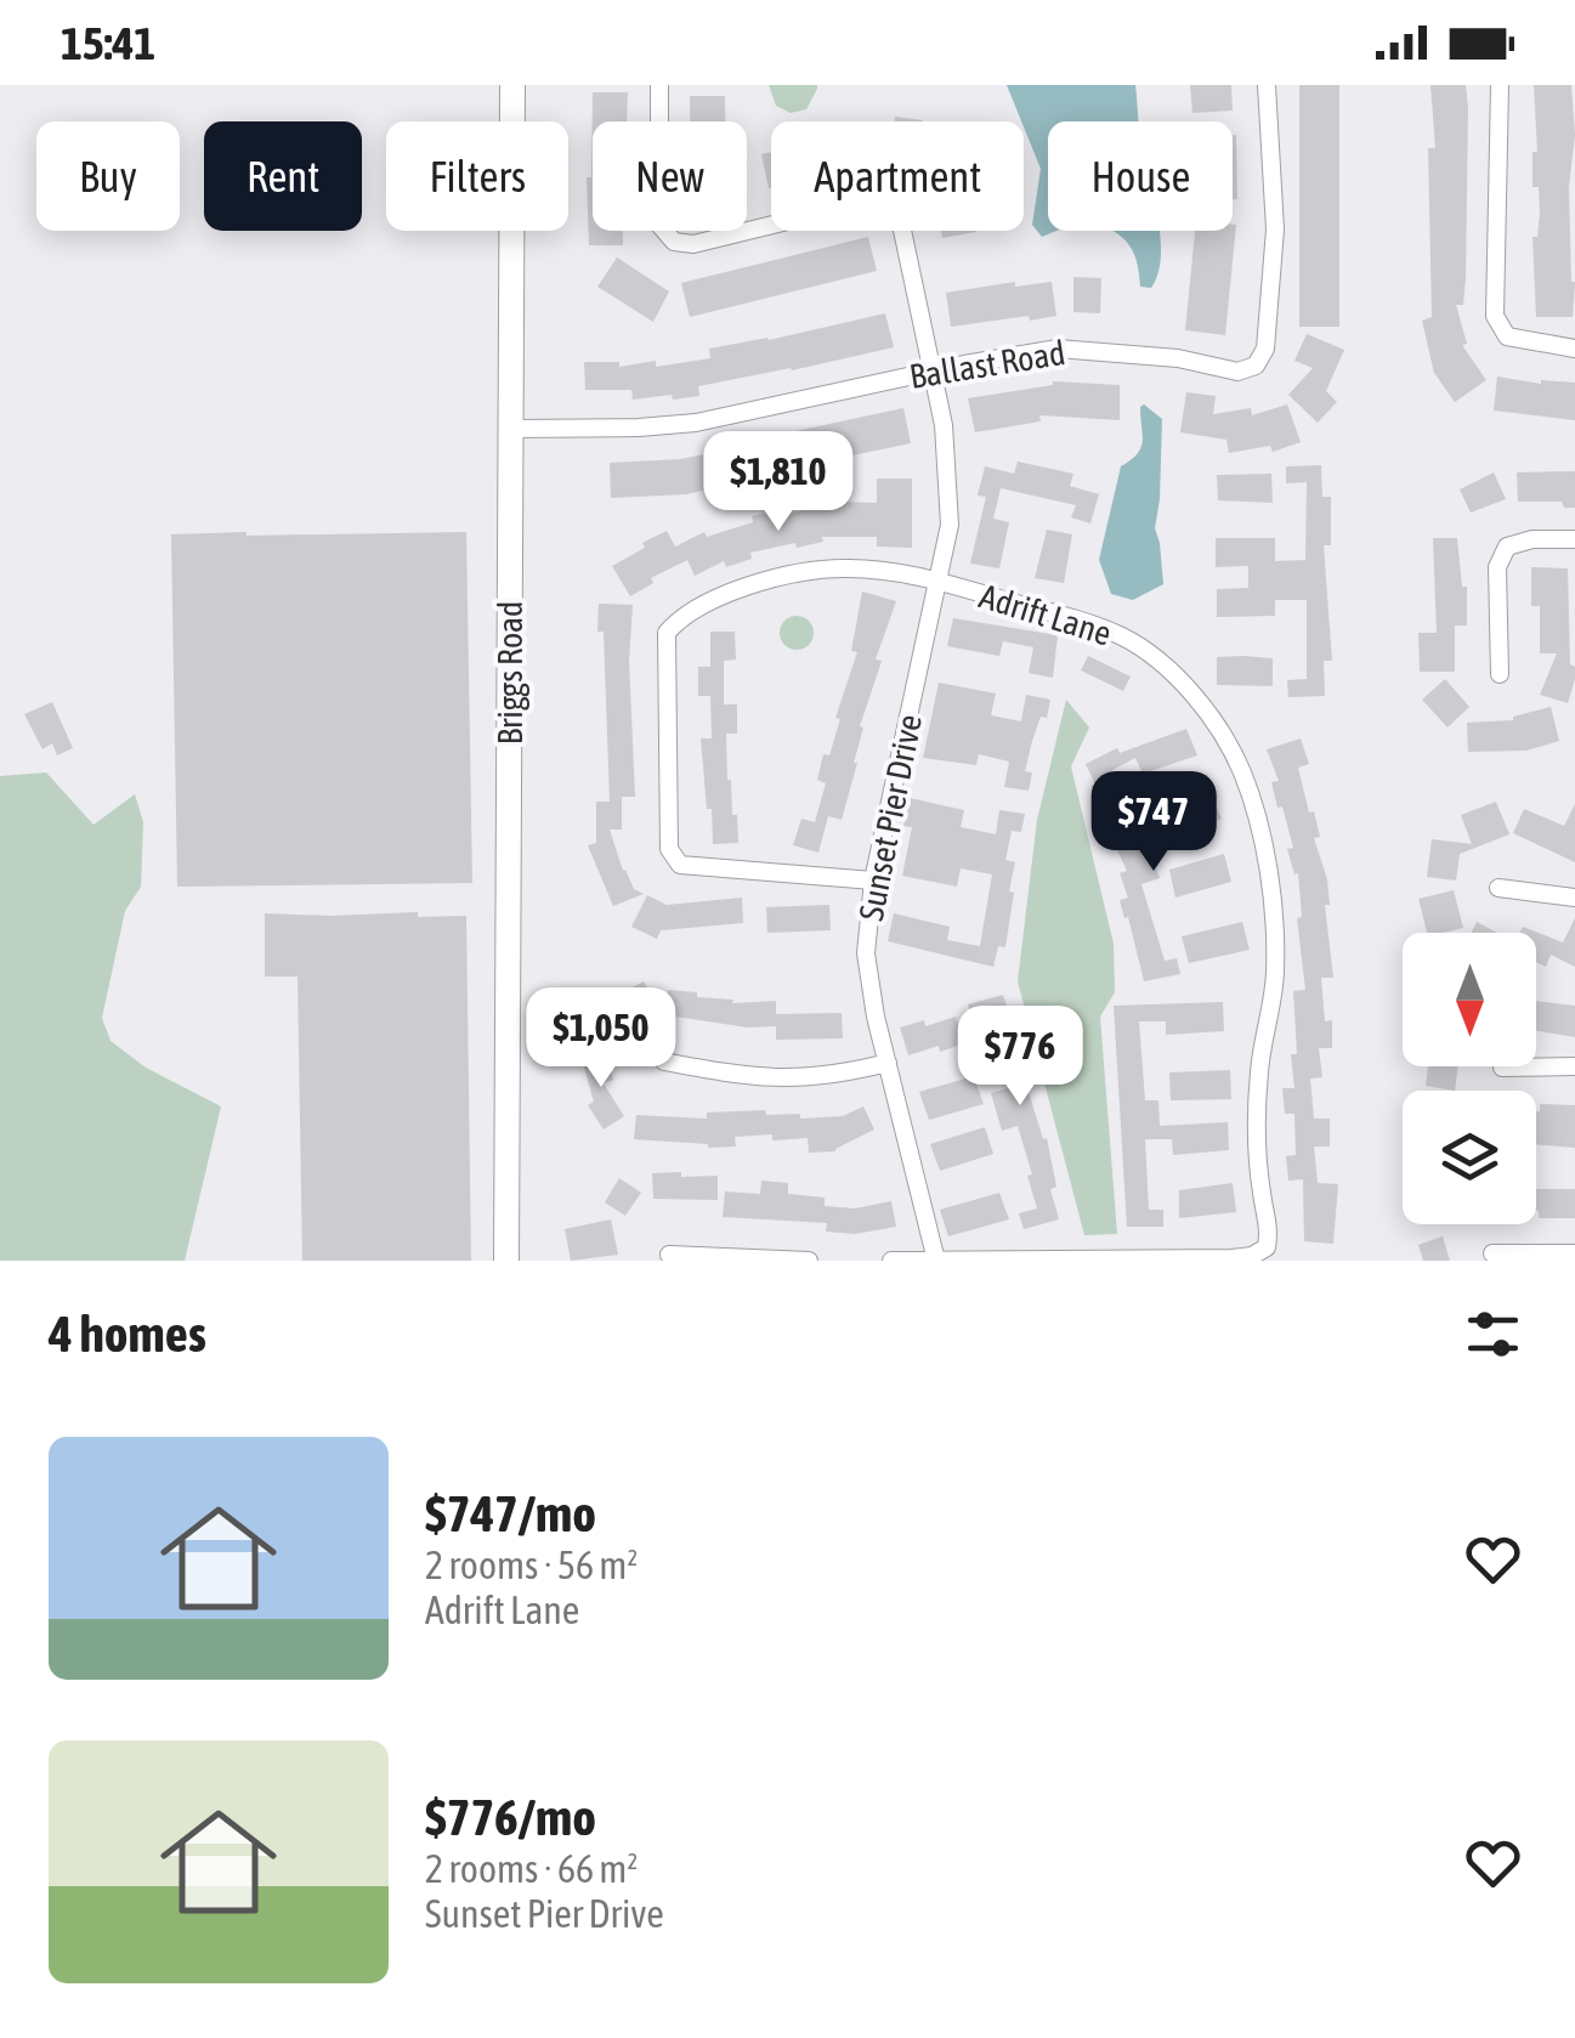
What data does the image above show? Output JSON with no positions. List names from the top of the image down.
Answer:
{
  "streets": {
    "main road": ["Briggs Road"],
    "street": ["Ballast Road", "Adrift Lane", "Sunset Pier Drive"]
  },
  "crossings": [
    ["Ballast Road", "Briggs Road"],
    ["Ballast Road", "Sunset Pier Drive"],
    ["Adrift Lane", "Sunset Pier Drive"]
  ],
  "north": "bottom",
  "page": {
    "status": "15:41",
    "chip": [
      "Buy",
      "Rent",
      "Filters",
      "New",
      "Apartment",
      "House"
    ],
    "price": [
      "$1,810",
      "$747",
      "$1,050",
      "$776"
    ],
    "heading": "4 homes",
    "list": [
      {
        "name": "$747/mo",
        "note": "2 rooms · 56 m² · Adrift Lane"
      },
      {
        "name": "$776/mo",
        "note": "2 rooms · 66 m² · Sunset Pier Drive"
      }
    ]
  }
}
